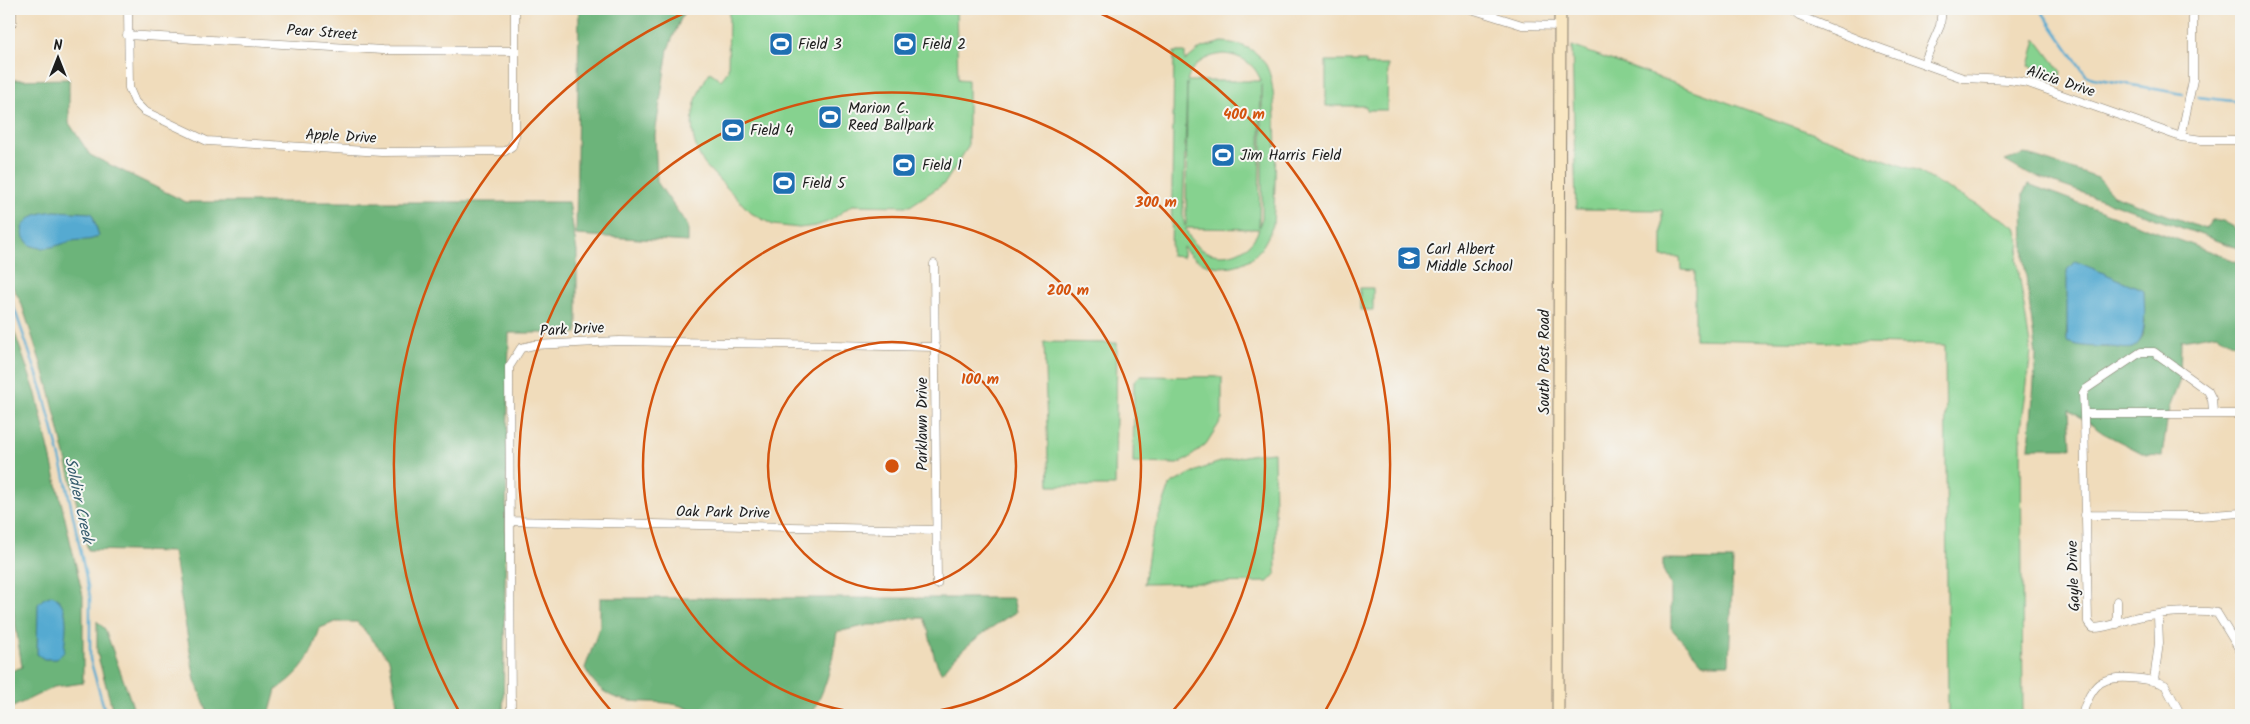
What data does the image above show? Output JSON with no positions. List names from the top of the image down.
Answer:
{
  "streets": {
    "main road": ["South Post Road"],
    "street": [
      "Pear Street",
      "Alicia Drive",
      "Apple Drive",
      "Park Drive",
      "Parklawn Drive",
      "Oak Park Drive",
      "Gayle Drive"
    ]
  },
  "crossings": [
    ["Pear Street", "Apple Drive"],
    ["Park Drive", "Parklawn Drive"],
    ["Park Drive", "Oak Park Drive"],
    ["Parklawn Drive", "Oak Park Drive"]
  ],
  "water": ["Soldier Creek"],
  "places": {
    "sports": [
      "Field 3",
      "Field 2",
      "Marion C. Reed Ballpark",
      "Field 4",
      "Jim Harris Field",
      "Field 1",
      "Field 5"
    ],
    "school or university": ["Carl Albert Middle School"]
  },
  "north": "top",
  "rings": [
    "400 m",
    "300 m",
    "200 m",
    "100 m"
  ]
}
